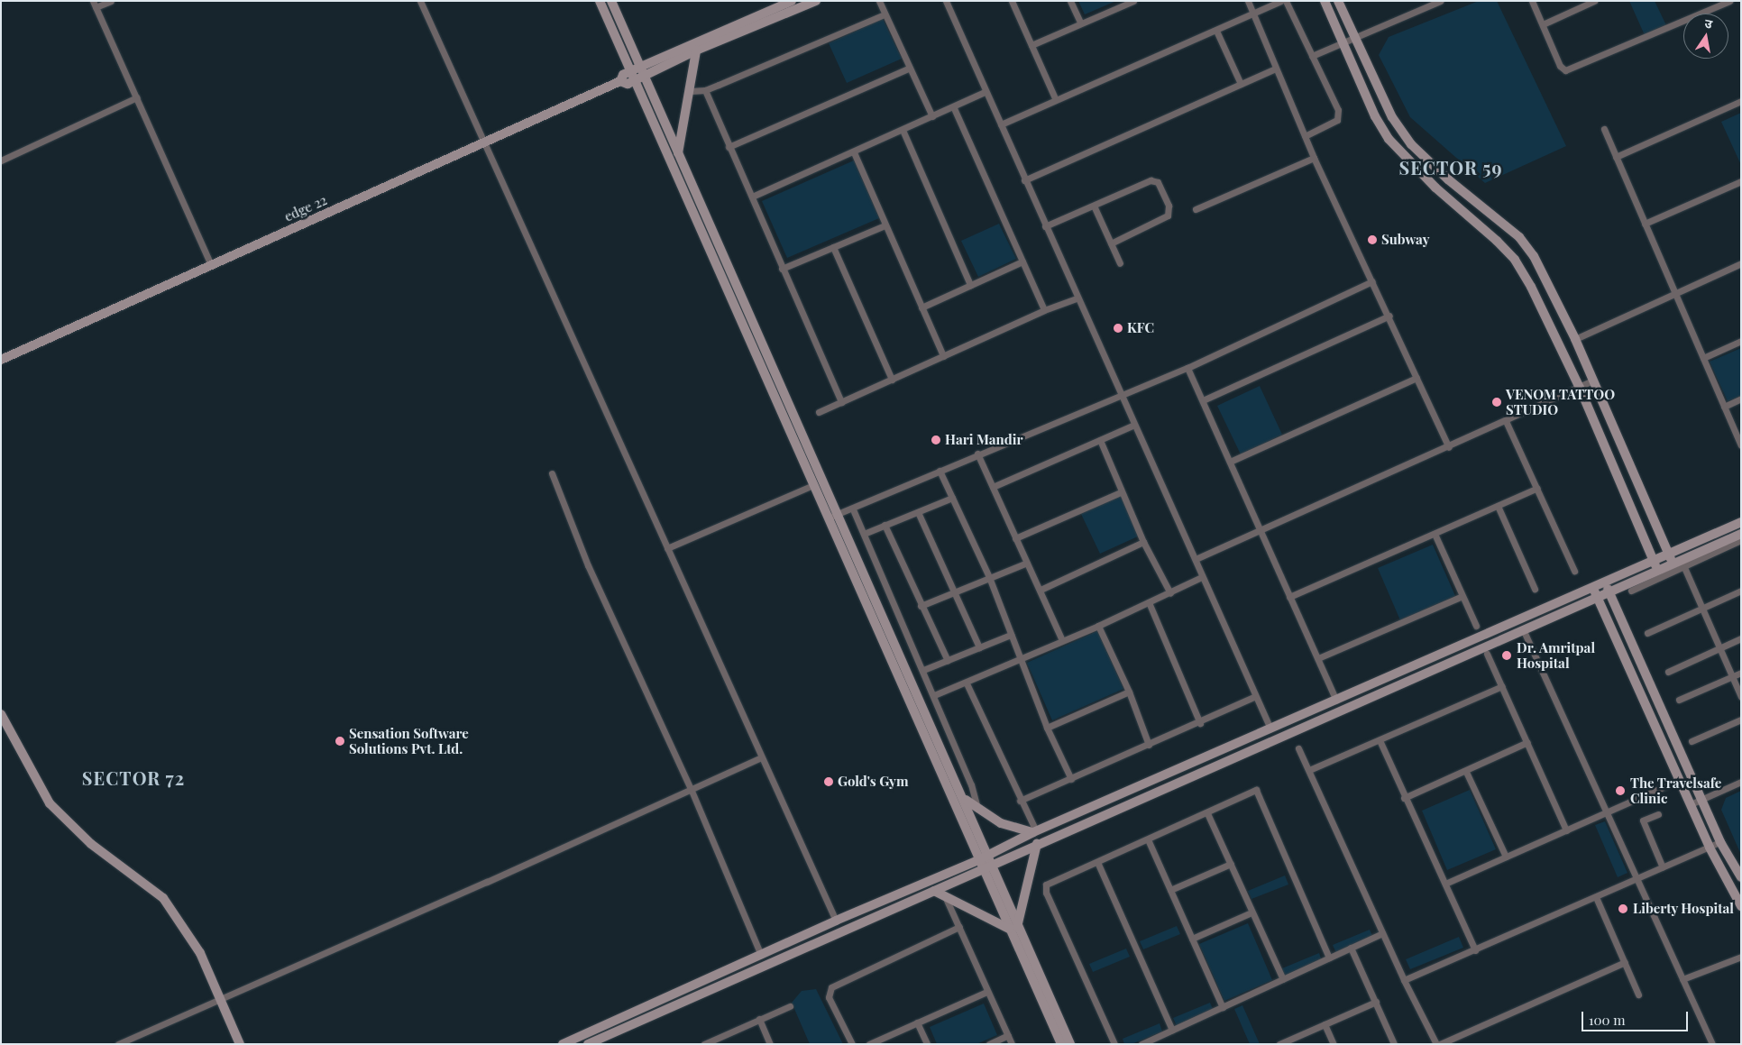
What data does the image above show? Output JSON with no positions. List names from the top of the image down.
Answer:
{
  "streets": {
    "main road": ["edge 22"]
  },
  "districts": ["SECTOR 59", "SECTOR 72"],
  "places": [
    "Subway",
    "KFC",
    "VENOM TATTOO STUDIO",
    "Hari Mandir",
    "Dr. Amritpal Hospital",
    "Sensation Software Solutions Pvt. Ltd.",
    "Gold's Gym",
    "The Travelsafe Clinic",
    "Liberty Hospital"
  ],
  "scale_bar": "100 m",
  "north": "top"
}
